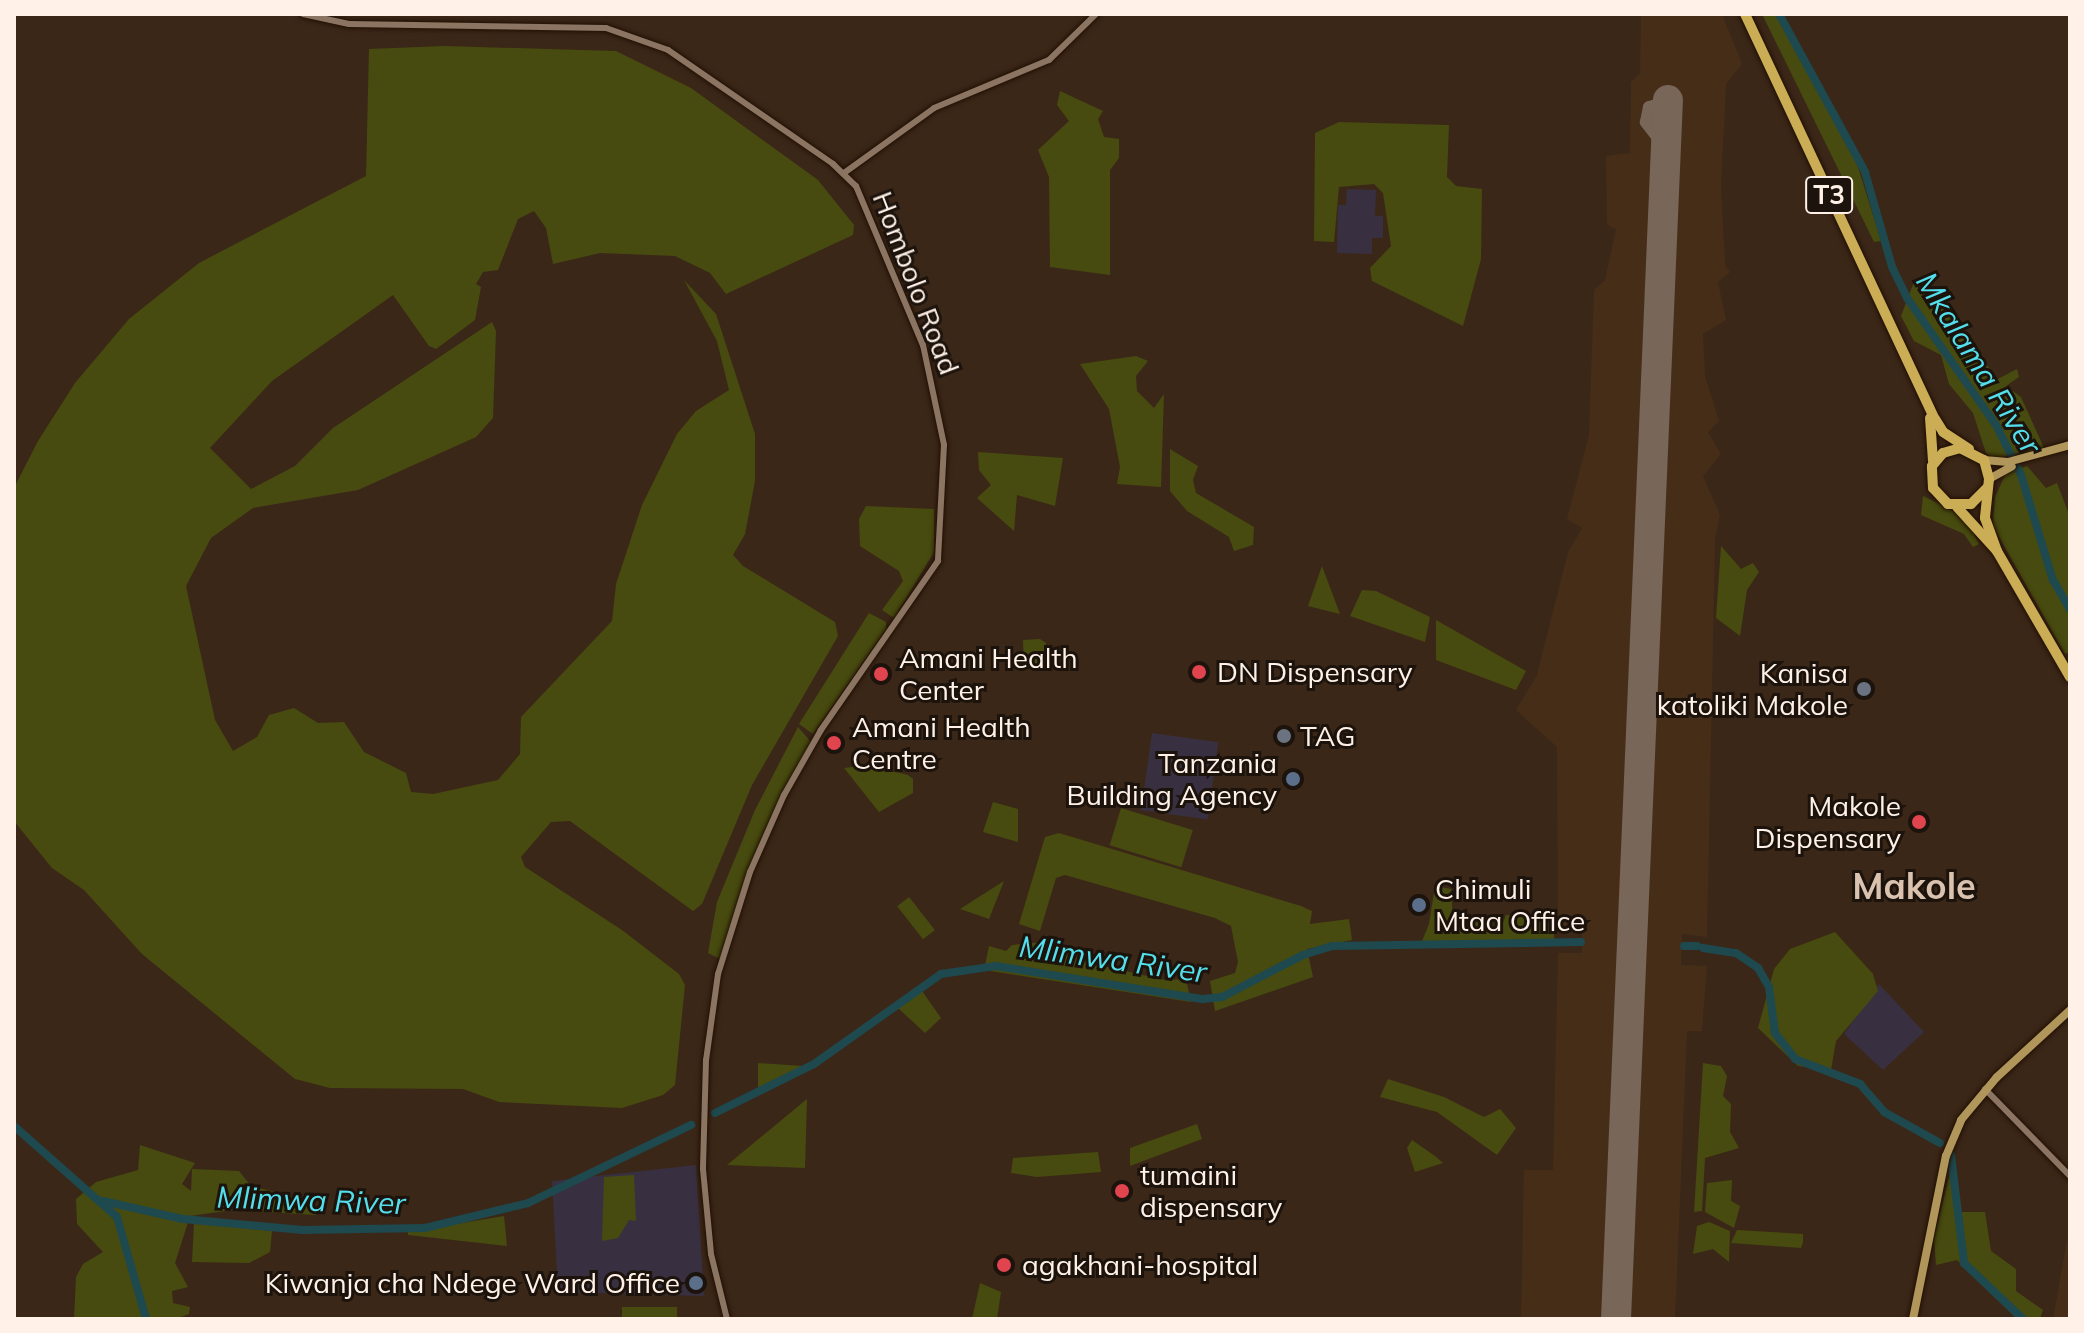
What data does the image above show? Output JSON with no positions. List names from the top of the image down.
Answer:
{
  "streets": {
    "highway": ["T3"],
    "street": ["Hombolo Road"]
  },
  "districts": ["Makole"],
  "water": ["Mkalama River", "Mlimwa River"],
  "places": [
    "DN Dispensary",
    "Amani Health Center",
    "Kanisa katoliki Makole",
    "TAG",
    "Amani Health Centre",
    "Tanzania Building Agency",
    "Makole Dispensary",
    "Chimuli Mtaa Office",
    "tumaini dispensary",
    "agakhani-hospital",
    "Kiwanja cha Ndege Ward Office"
  ]
}
